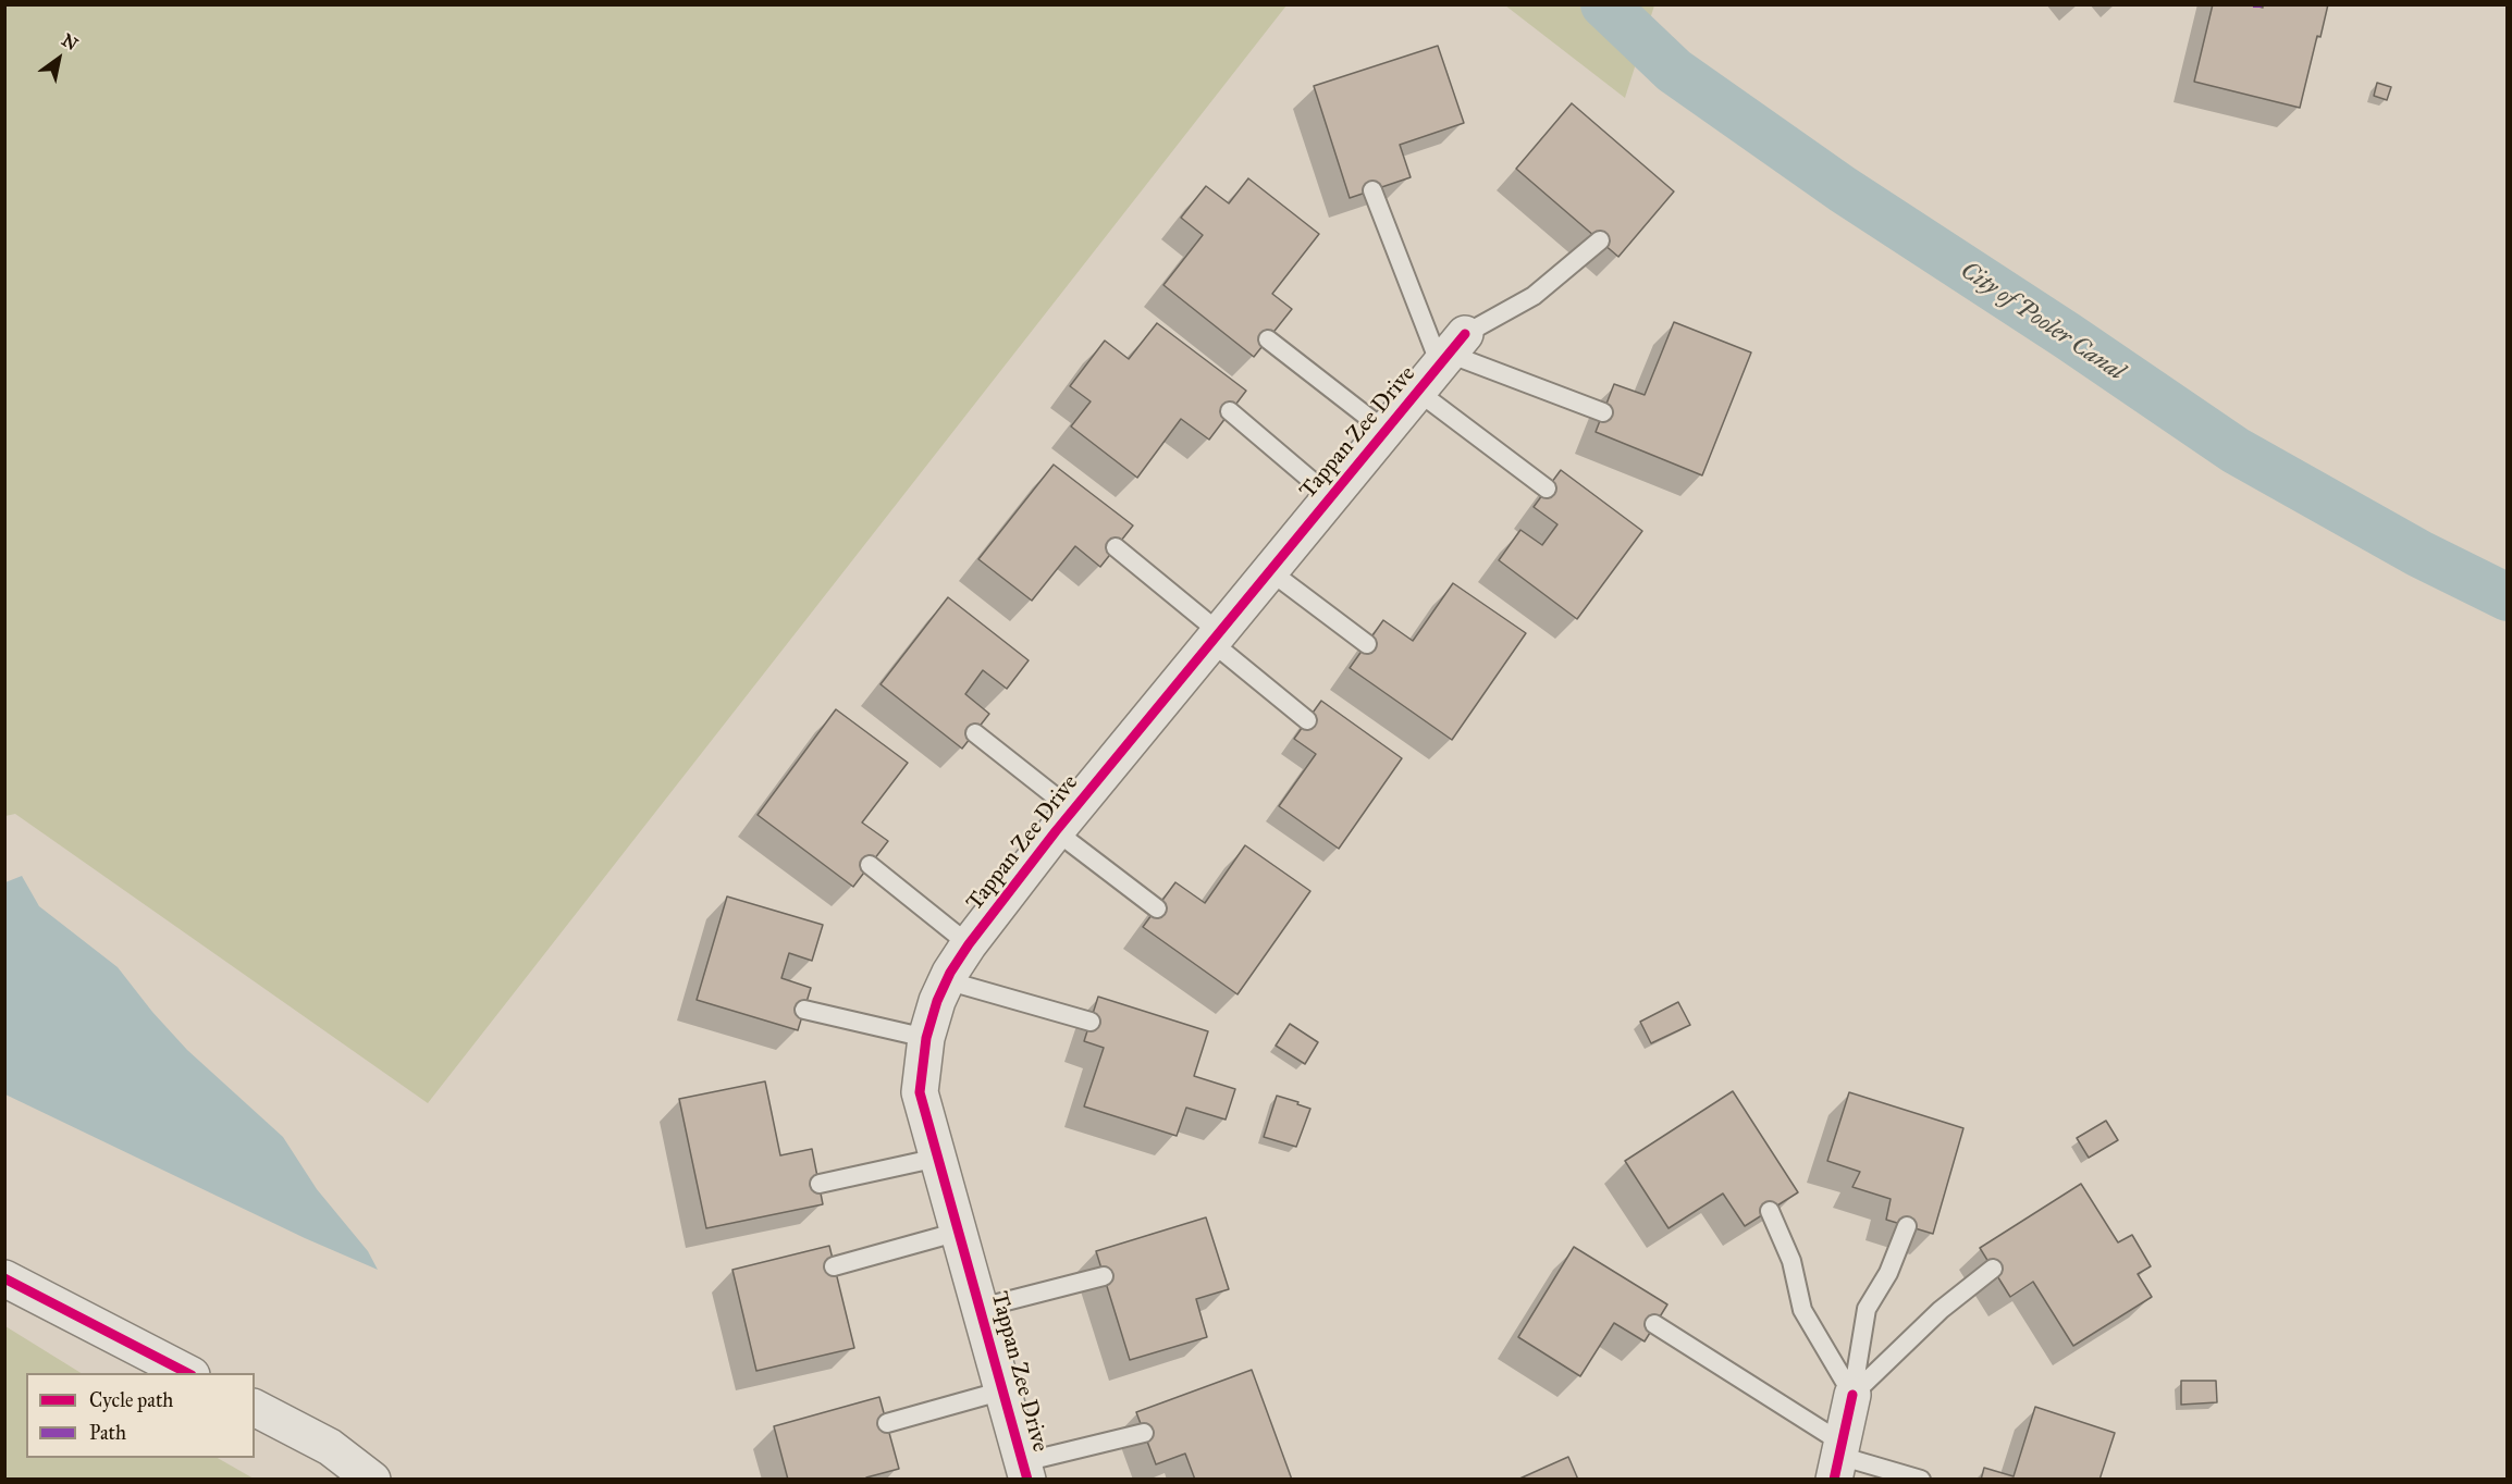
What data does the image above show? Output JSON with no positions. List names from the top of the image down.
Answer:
{
  "streets": {
    "street": ["Tappan Zee Drive"]
  },
  "water": ["City of Pooler Canal"],
  "legend": ["Cycle path", "Path"],
  "north": "top right"
}
